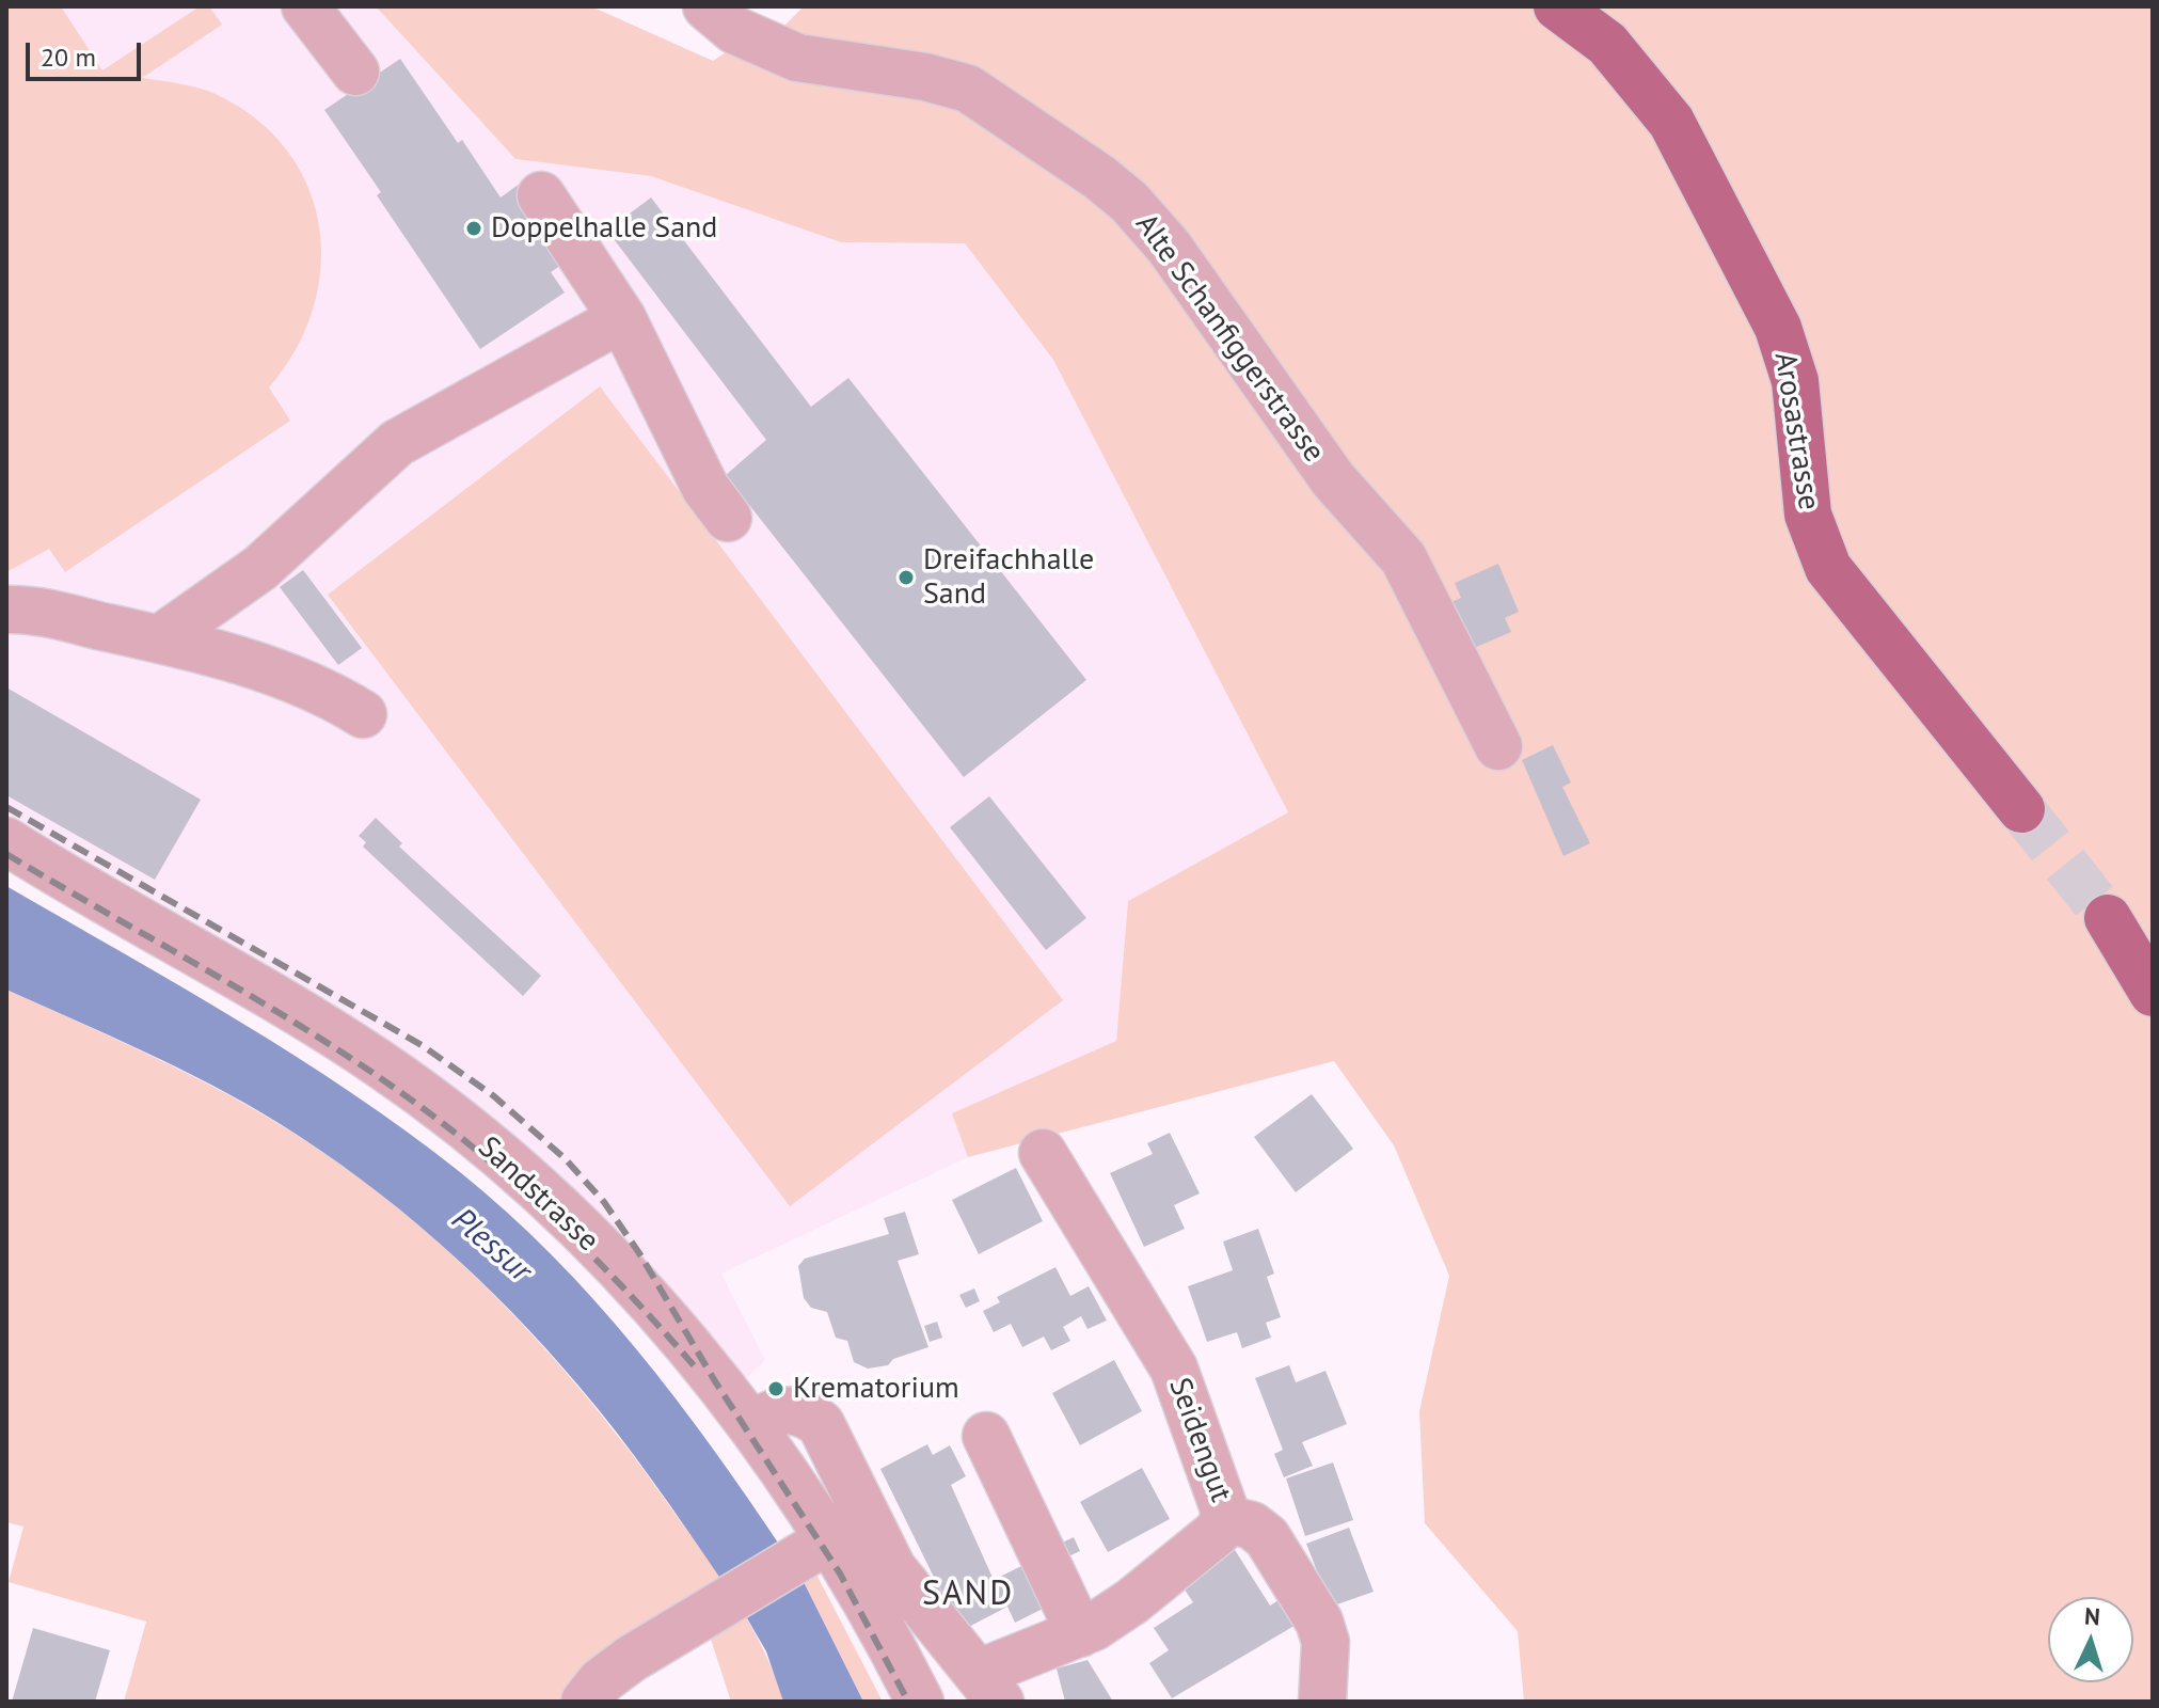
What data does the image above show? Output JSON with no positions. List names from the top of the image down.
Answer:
{
  "streets": {
    "main road": ["Arosastrasse"],
    "street": ["Alte Schanfiggerstrasse", "Sandstrasse", "Seidengut"]
  },
  "districts": ["SAND"],
  "water": ["Plessur"],
  "places": ["Doppelhalle Sand", "Dreifachhalle Sand", "Krematorium"],
  "scale_bar": "20 m",
  "north": "top"
}
